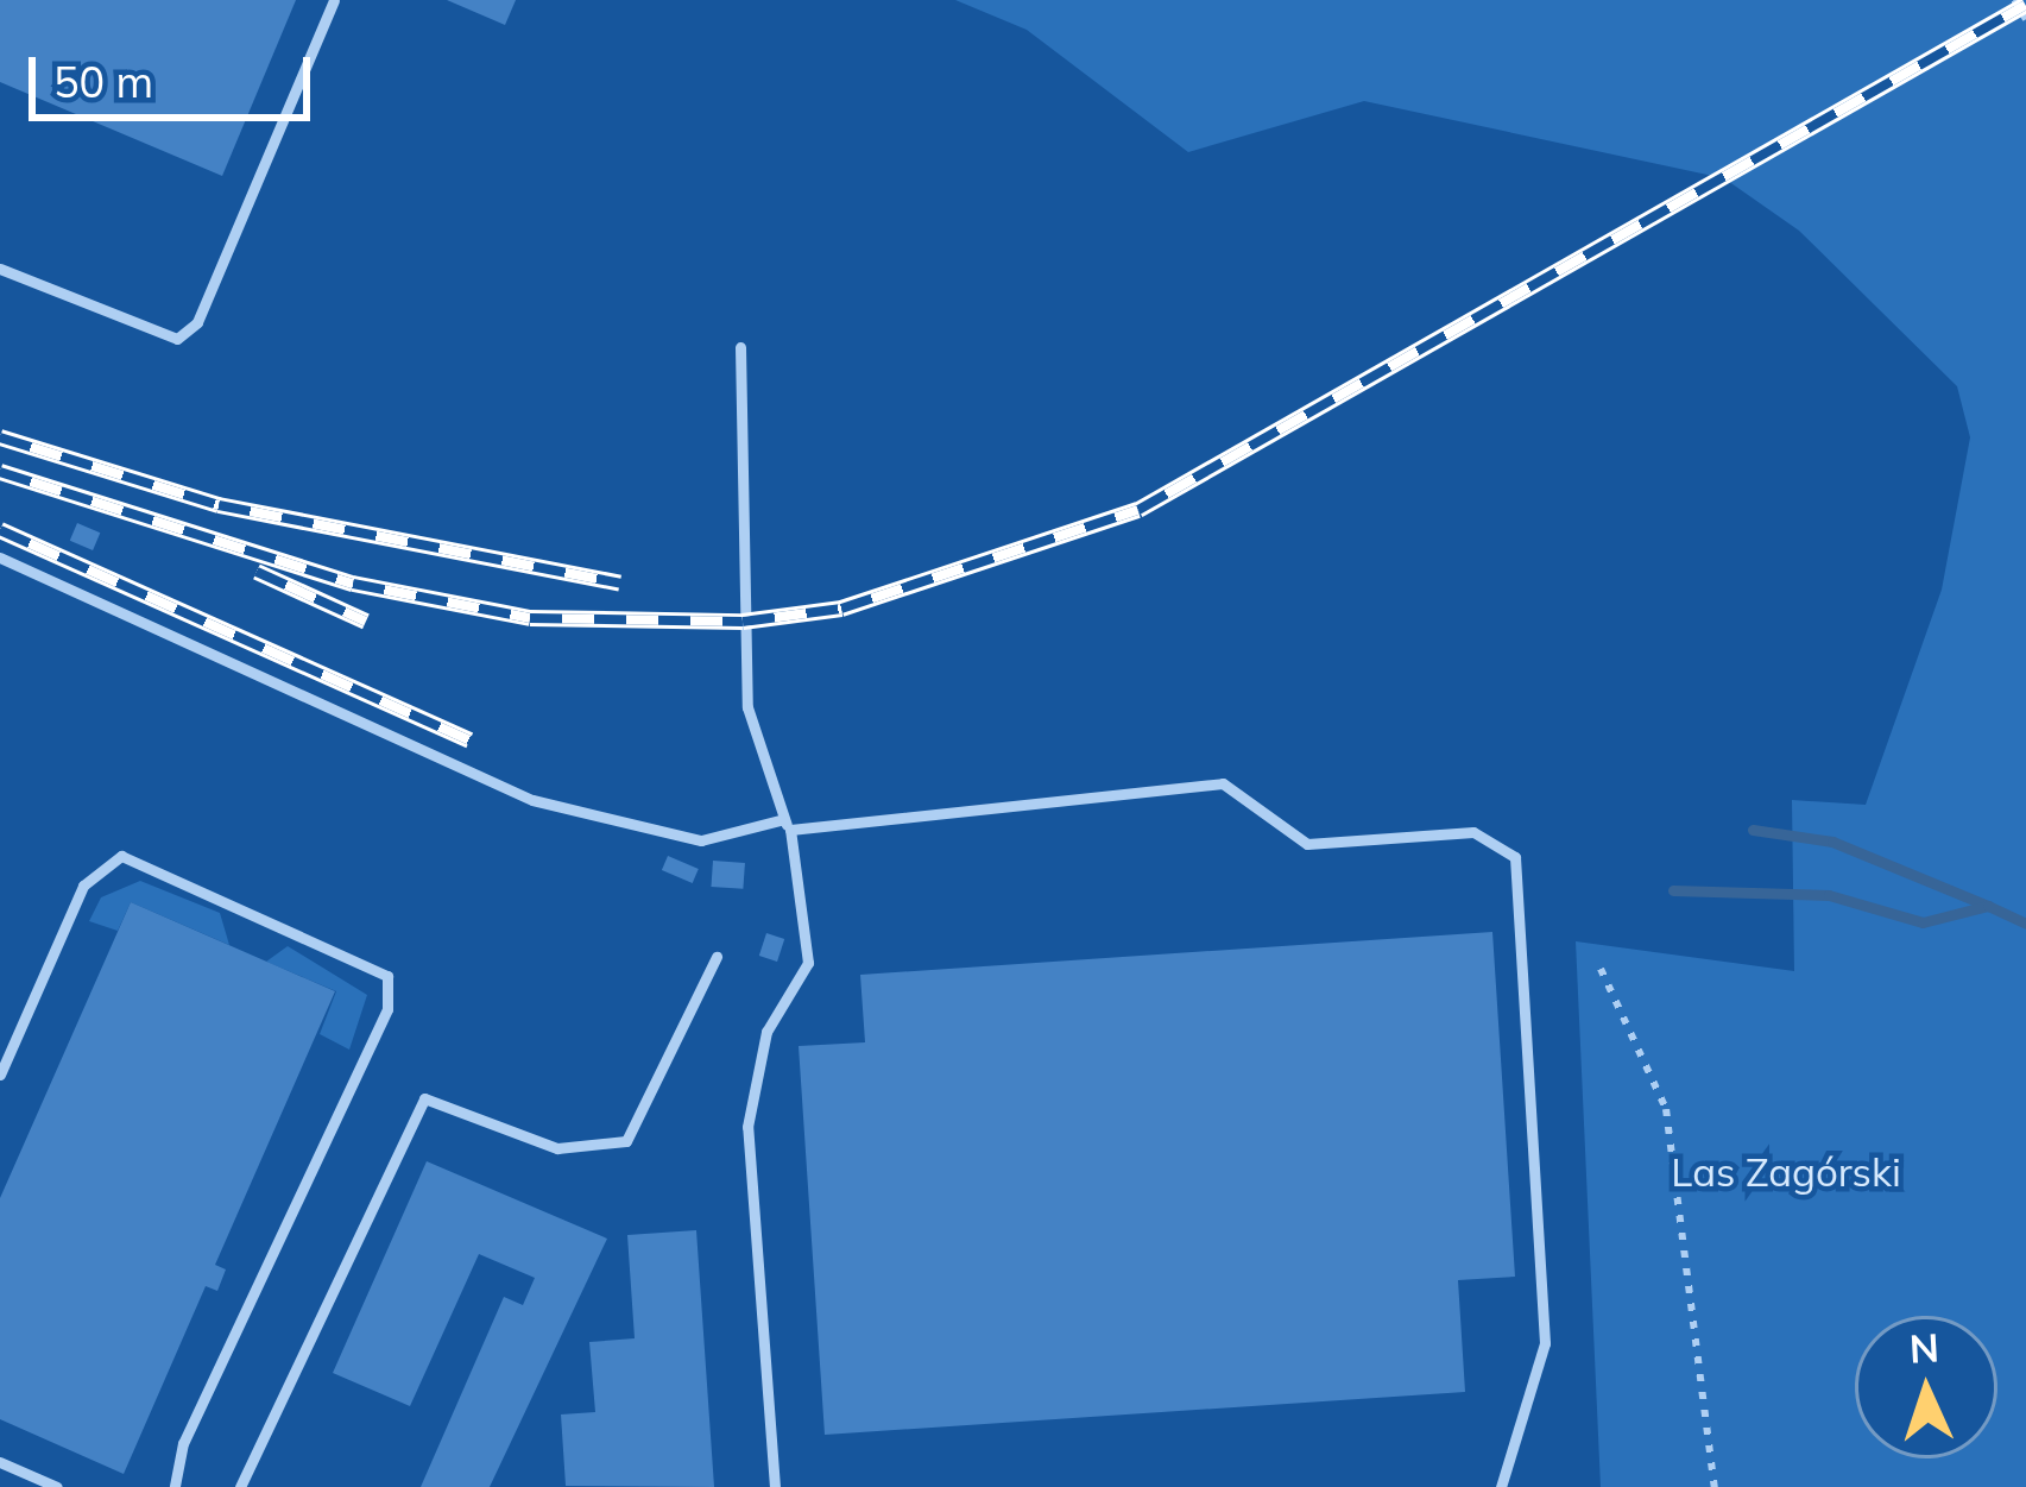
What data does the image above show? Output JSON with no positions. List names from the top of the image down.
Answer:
{
  "parks": ["Las Zagórski"],
  "scale_bar": "50 m",
  "north": "top"
}
